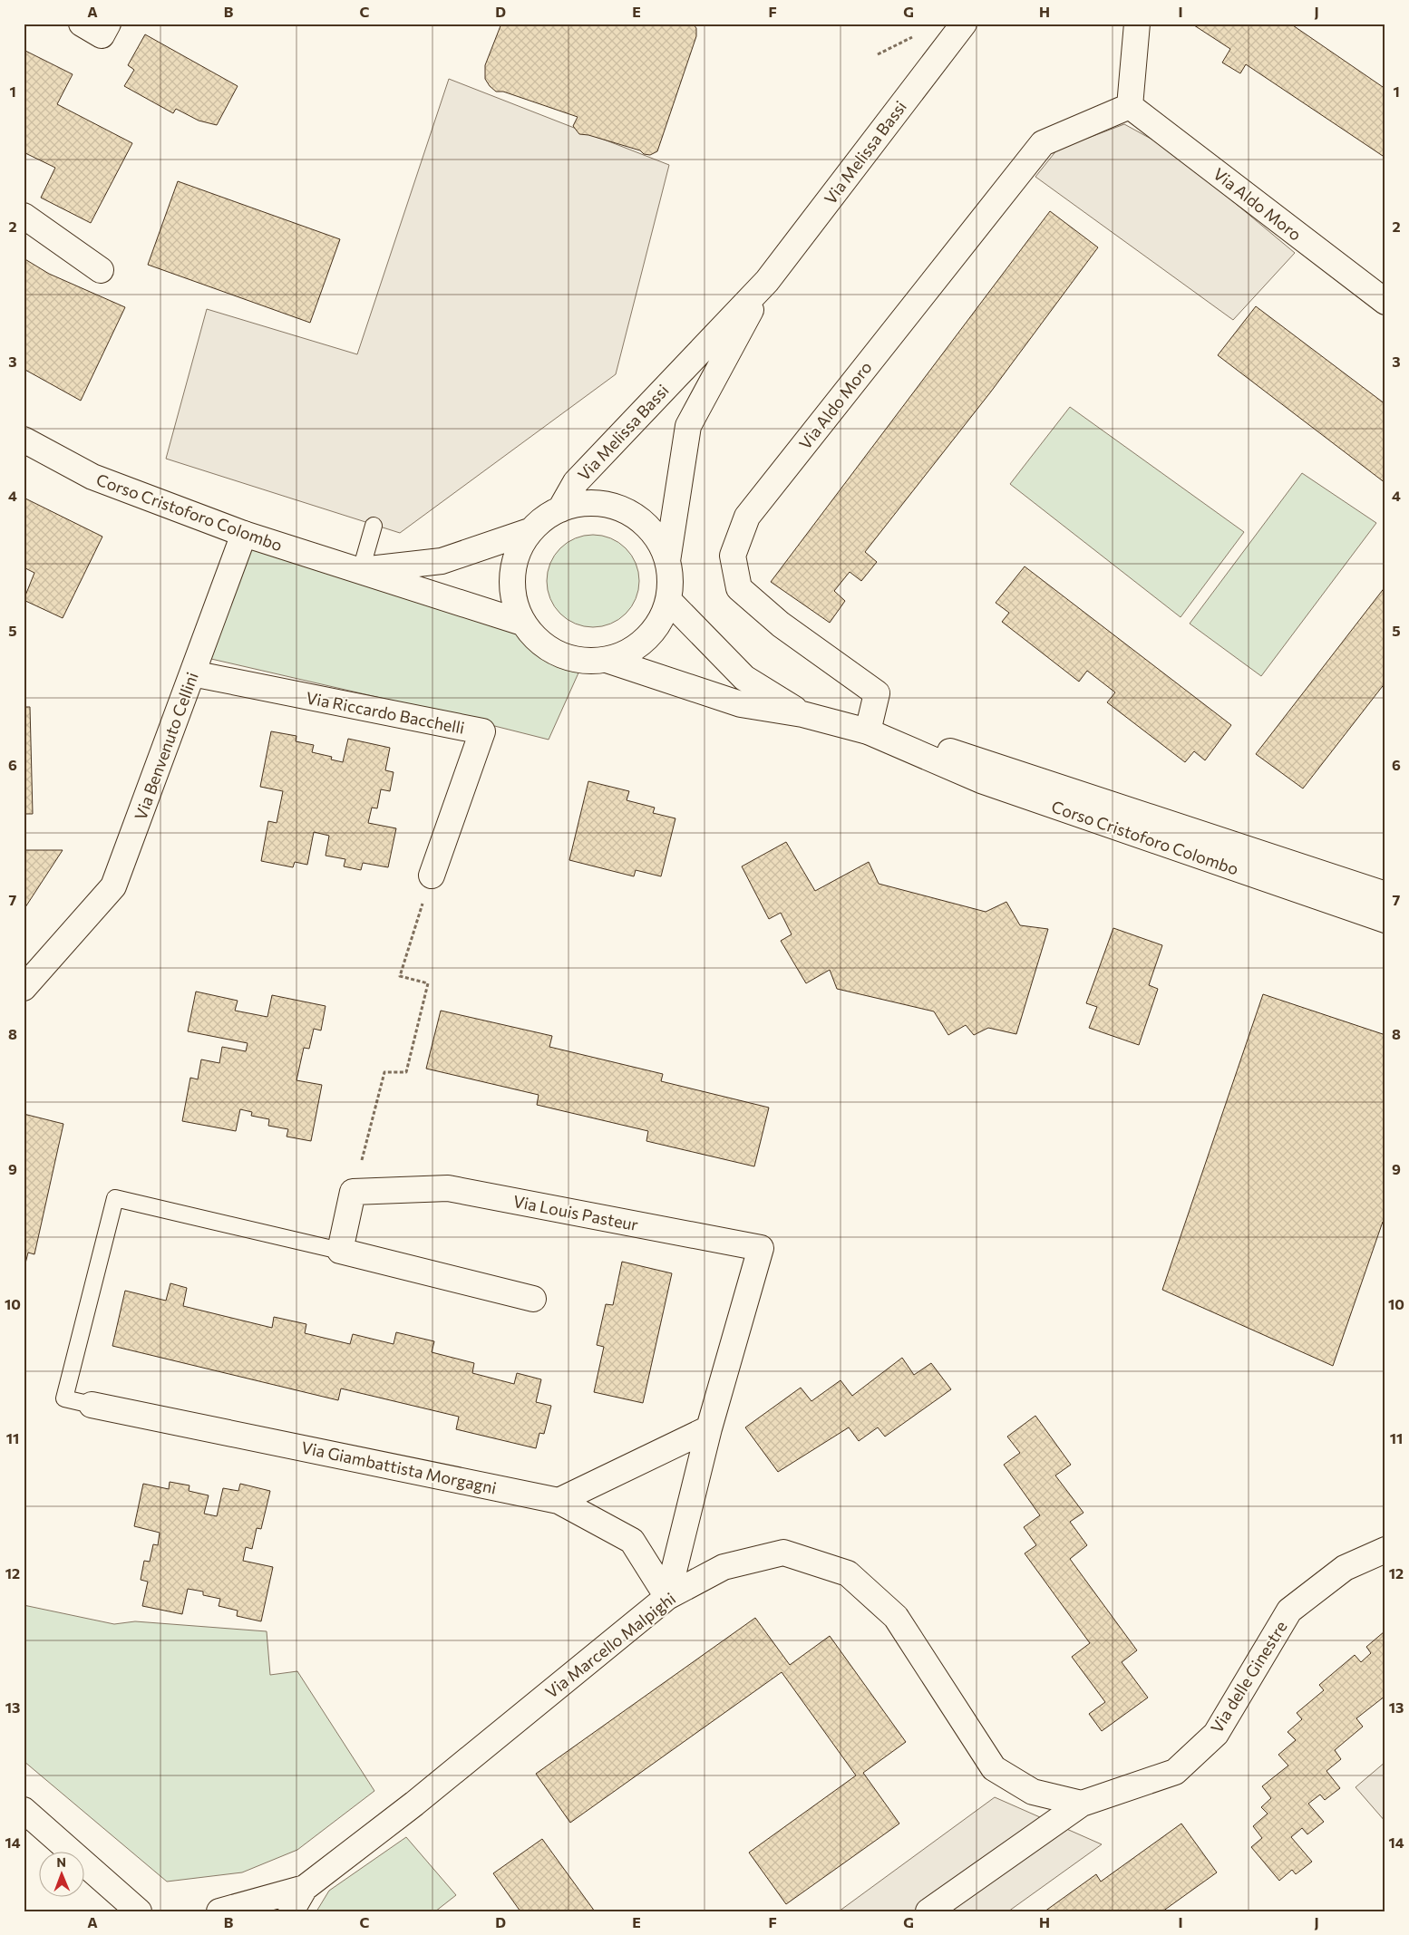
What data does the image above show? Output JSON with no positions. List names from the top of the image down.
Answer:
{
  "streets": {
    "street": [
      "Via Melissa Bassi",
      "Via Aldo Moro",
      "Corso Cristoforo Colombo",
      "Via Riccardo Bacchelli",
      "Via Benvenuto Cellini",
      "Via Louis Pasteur",
      "Via Giambattista Morgagni",
      "Via Marcello Malpighi",
      "Via delle Ginestre"
    ]
  },
  "crossings": [
    ["Via Melissa Bassi", "Corso Cristoforo Colombo"],
    ["Via Aldo Moro", "Corso Cristoforo Colombo"],
    ["Corso Cristoforo Colombo", "Via Benvenuto Cellini"],
    ["Via Riccardo Bacchelli", "Via Benvenuto Cellini"],
    ["Via Louis Pasteur", "Via Giambattista Morgagni"],
    ["Via Louis Pasteur", "Via Marcello Malpighi"],
    ["Via Giambattista Morgagni", "Via Marcello Malpighi"],
    ["Via Marcello Malpighi", "Via delle Ginestre"]
  ],
  "north": "top",
  "grid": {
    "columns": [
      "A",
      "B",
      "C",
      "D",
      "E",
      "F",
      "G",
      "H",
      "I",
      "J"
    ],
    "rows": [
      "1",
      "2",
      "3",
      "4",
      "5",
      "6",
      "7",
      "8",
      "9",
      "10",
      "11",
      "12",
      "13",
      "14"
    ]
  }
}
